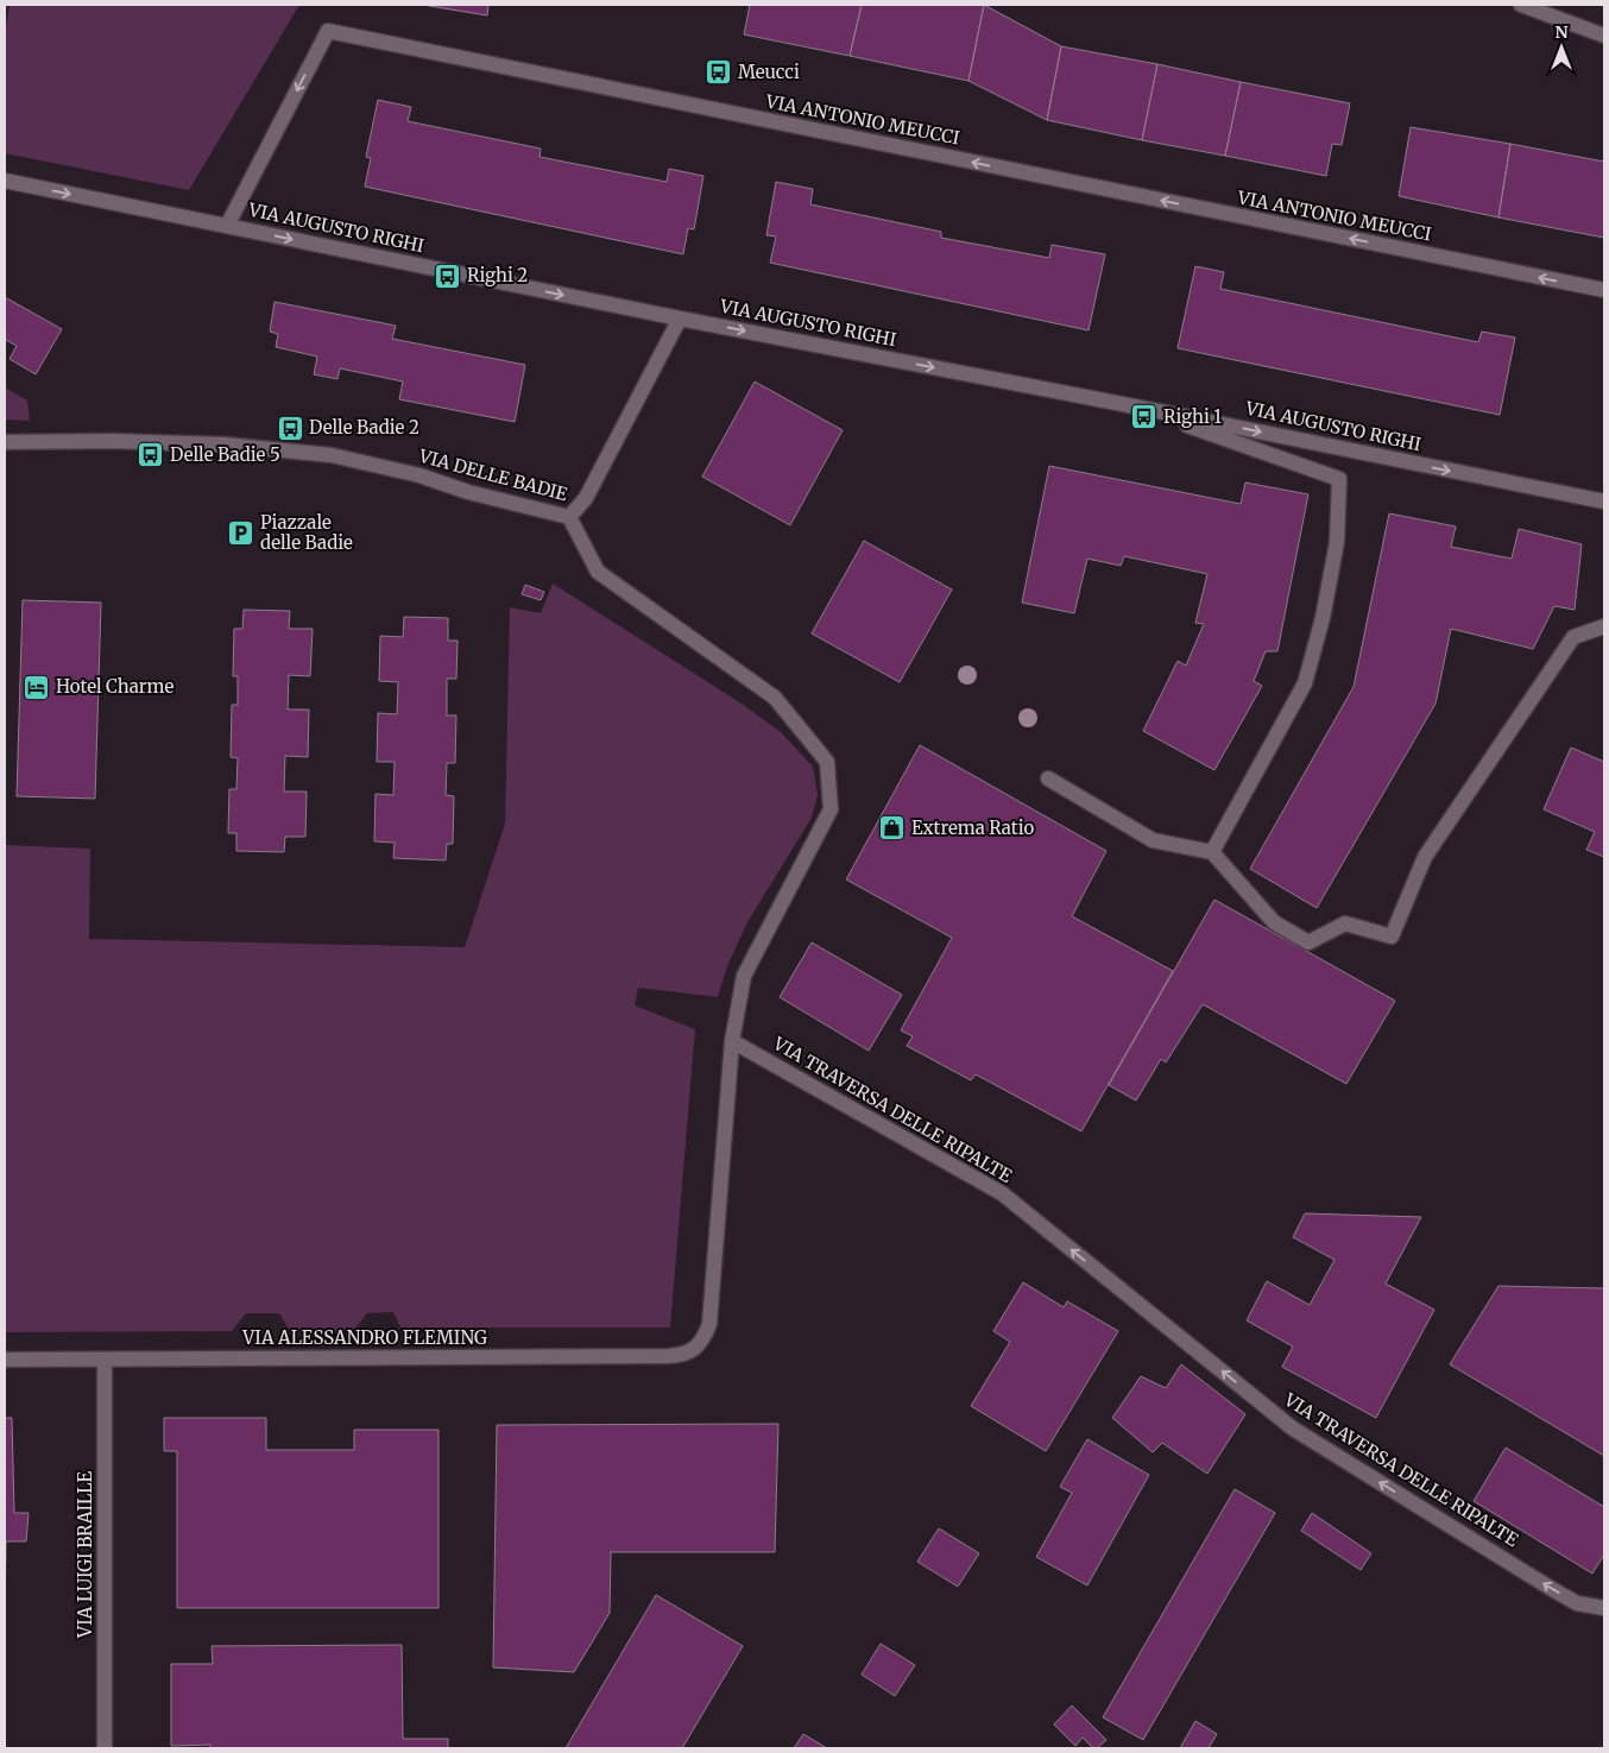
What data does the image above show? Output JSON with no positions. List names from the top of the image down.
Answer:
{
  "streets": {
    "street": [
      "VIA ANTONIO MEUCCI",
      "VIA AUGUSTO RIGHI",
      "VIA DELLE BADIE",
      "VIA TRAVERSA DELLE RIPALTE",
      "VIA ALESSANDRO FLEMING",
      "VIA LUIGI BRAILLE"
    ]
  },
  "crossings": [
    ["VIA ANTONIO MEUCCI", "VIA AUGUSTO RIGHI"],
    ["VIA AUGUSTO RIGHI", "VIA DELLE BADIE"],
    ["VIA TRAVERSA DELLE RIPALTE", "VIA ALESSANDRO FLEMING"],
    ["VIA ALESSANDRO FLEMING", "VIA LUIGI BRAILLE"]
  ],
  "one_way": ["VIA ANTONIO MEUCCI", "VIA AUGUSTO RIGHI", "VIA TRAVERSA DELLE RIPALTE"],
  "places": {
    "bus stop": [
      "Meucci",
      "Righi 2",
      "Righi 1",
      "Delle Badie 2",
      "Delle Badie 5"
    ],
    "parking": ["Piazzale delle Badie"],
    "hotel": ["Hotel Charme"],
    "shop": ["Extrema Ratio"]
  },
  "north": "top"
}
